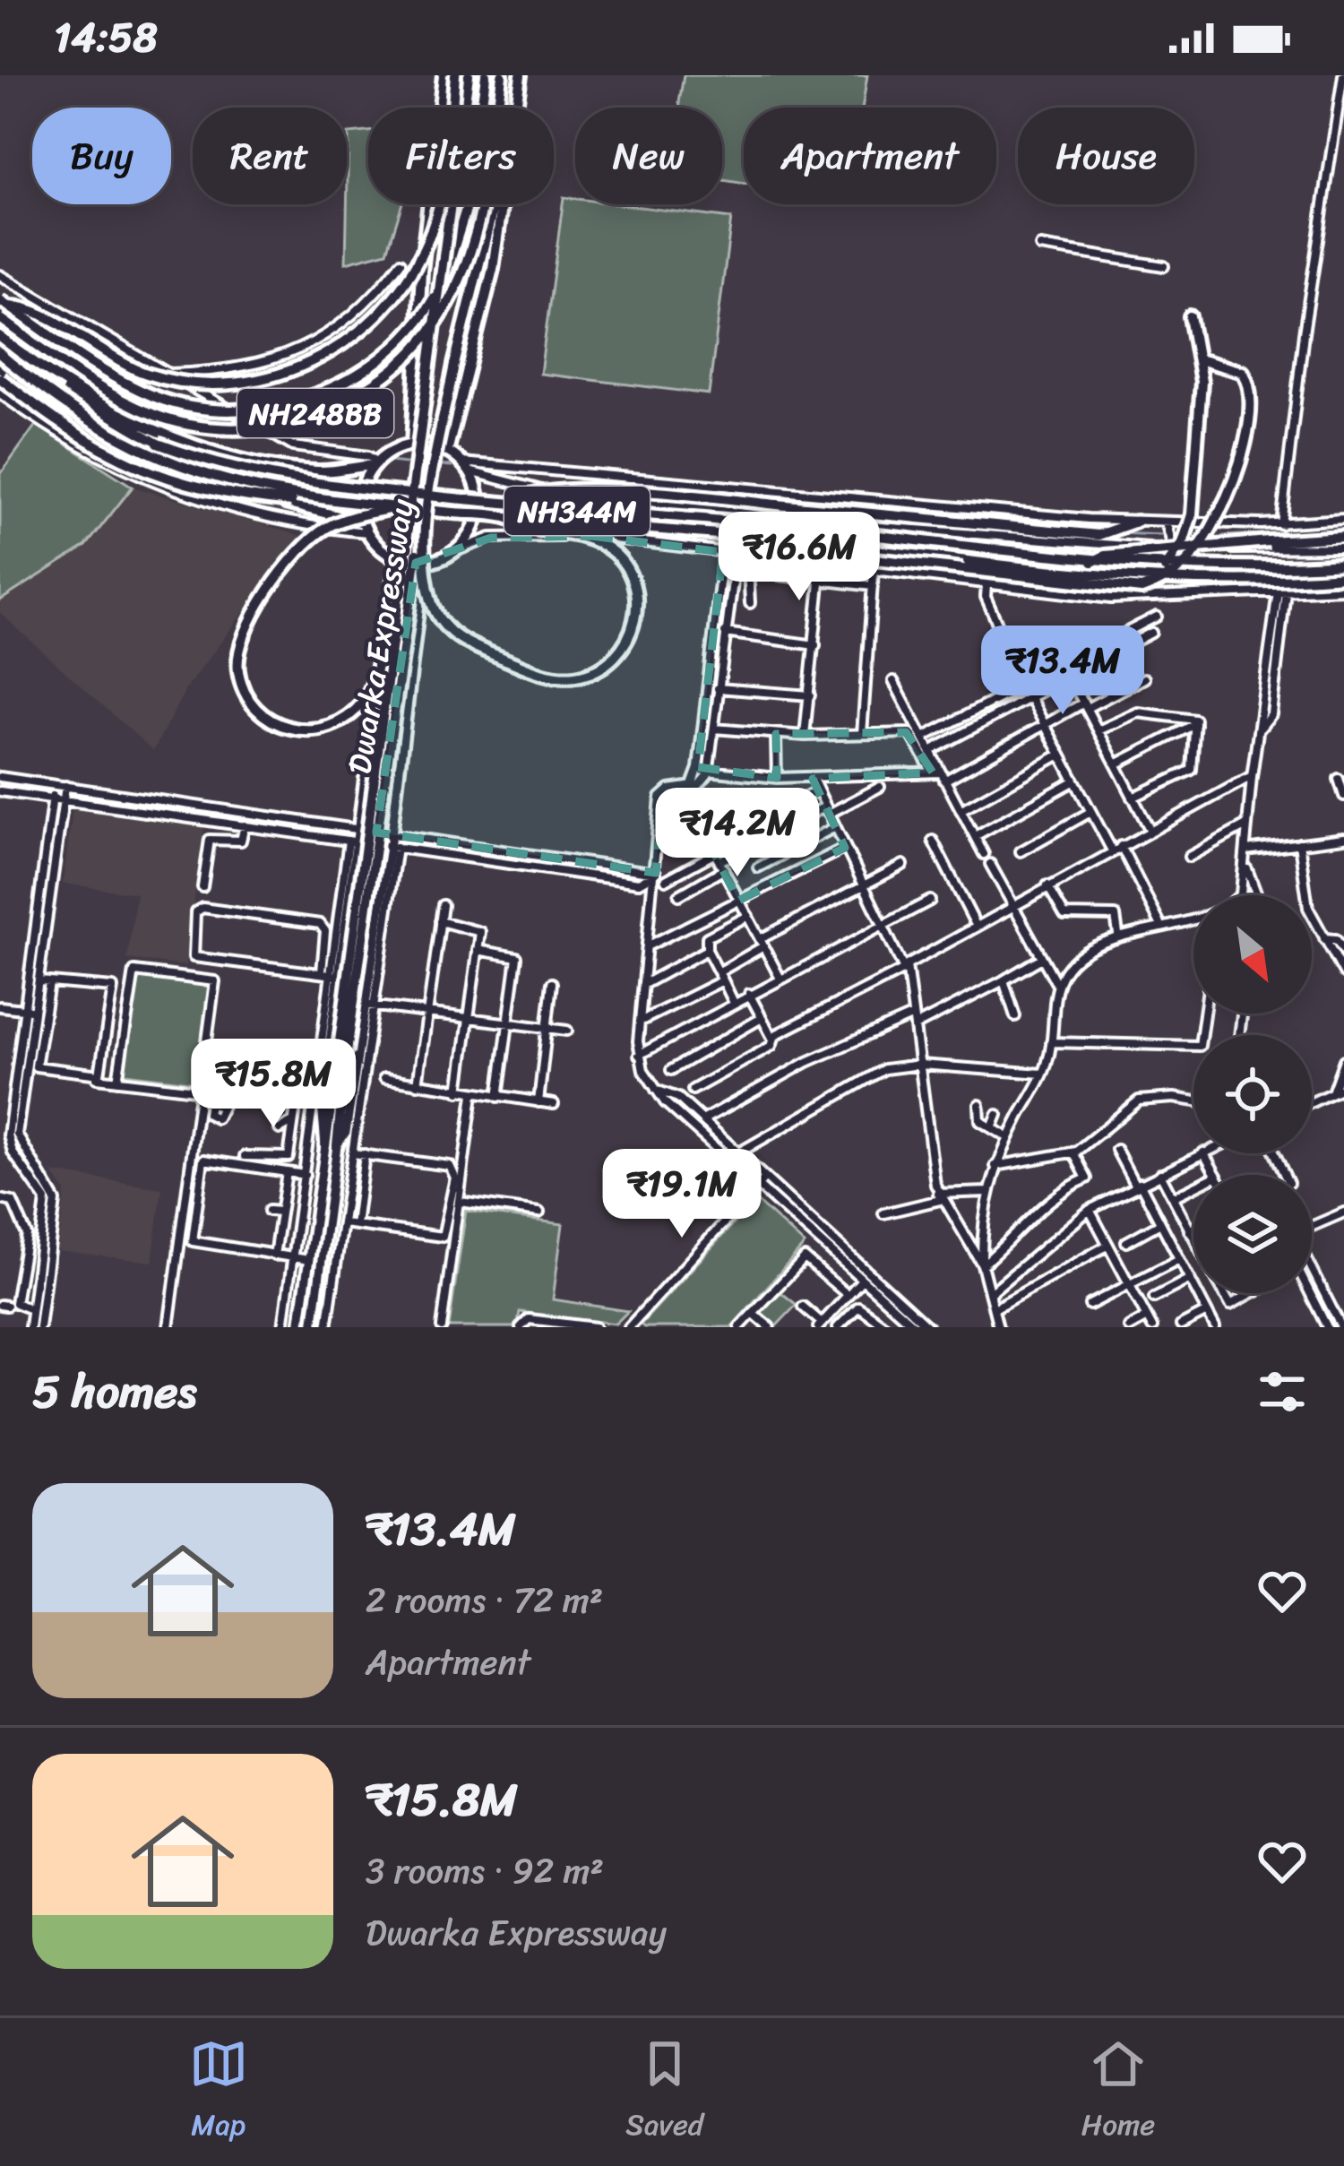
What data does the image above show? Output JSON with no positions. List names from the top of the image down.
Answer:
{
  "streets": {
    "highway": ["NH248BB", "NH344M", "Dwarka Expressway"]
  },
  "north": "bottom right",
  "page": {
    "status": "14:58",
    "chip": [
      "Buy",
      "Rent",
      "Filters",
      "New",
      "Apartment",
      "House"
    ],
    "price": [
      "₹16.6M",
      "₹13.4M",
      "₹14.2M",
      "₹15.8M",
      "₹19.1M"
    ],
    "heading": "5 homes",
    "list": [
      {
        "name": "₹13.4M",
        "note": "2 rooms · 72 m² · Apartment"
      },
      {
        "name": "₹15.8M",
        "note": "3 rooms · 92 m² · Dwarka Expressway"
      }
    ],
    "tabs": ["Map", "Saved", "Home"]
  }
}
